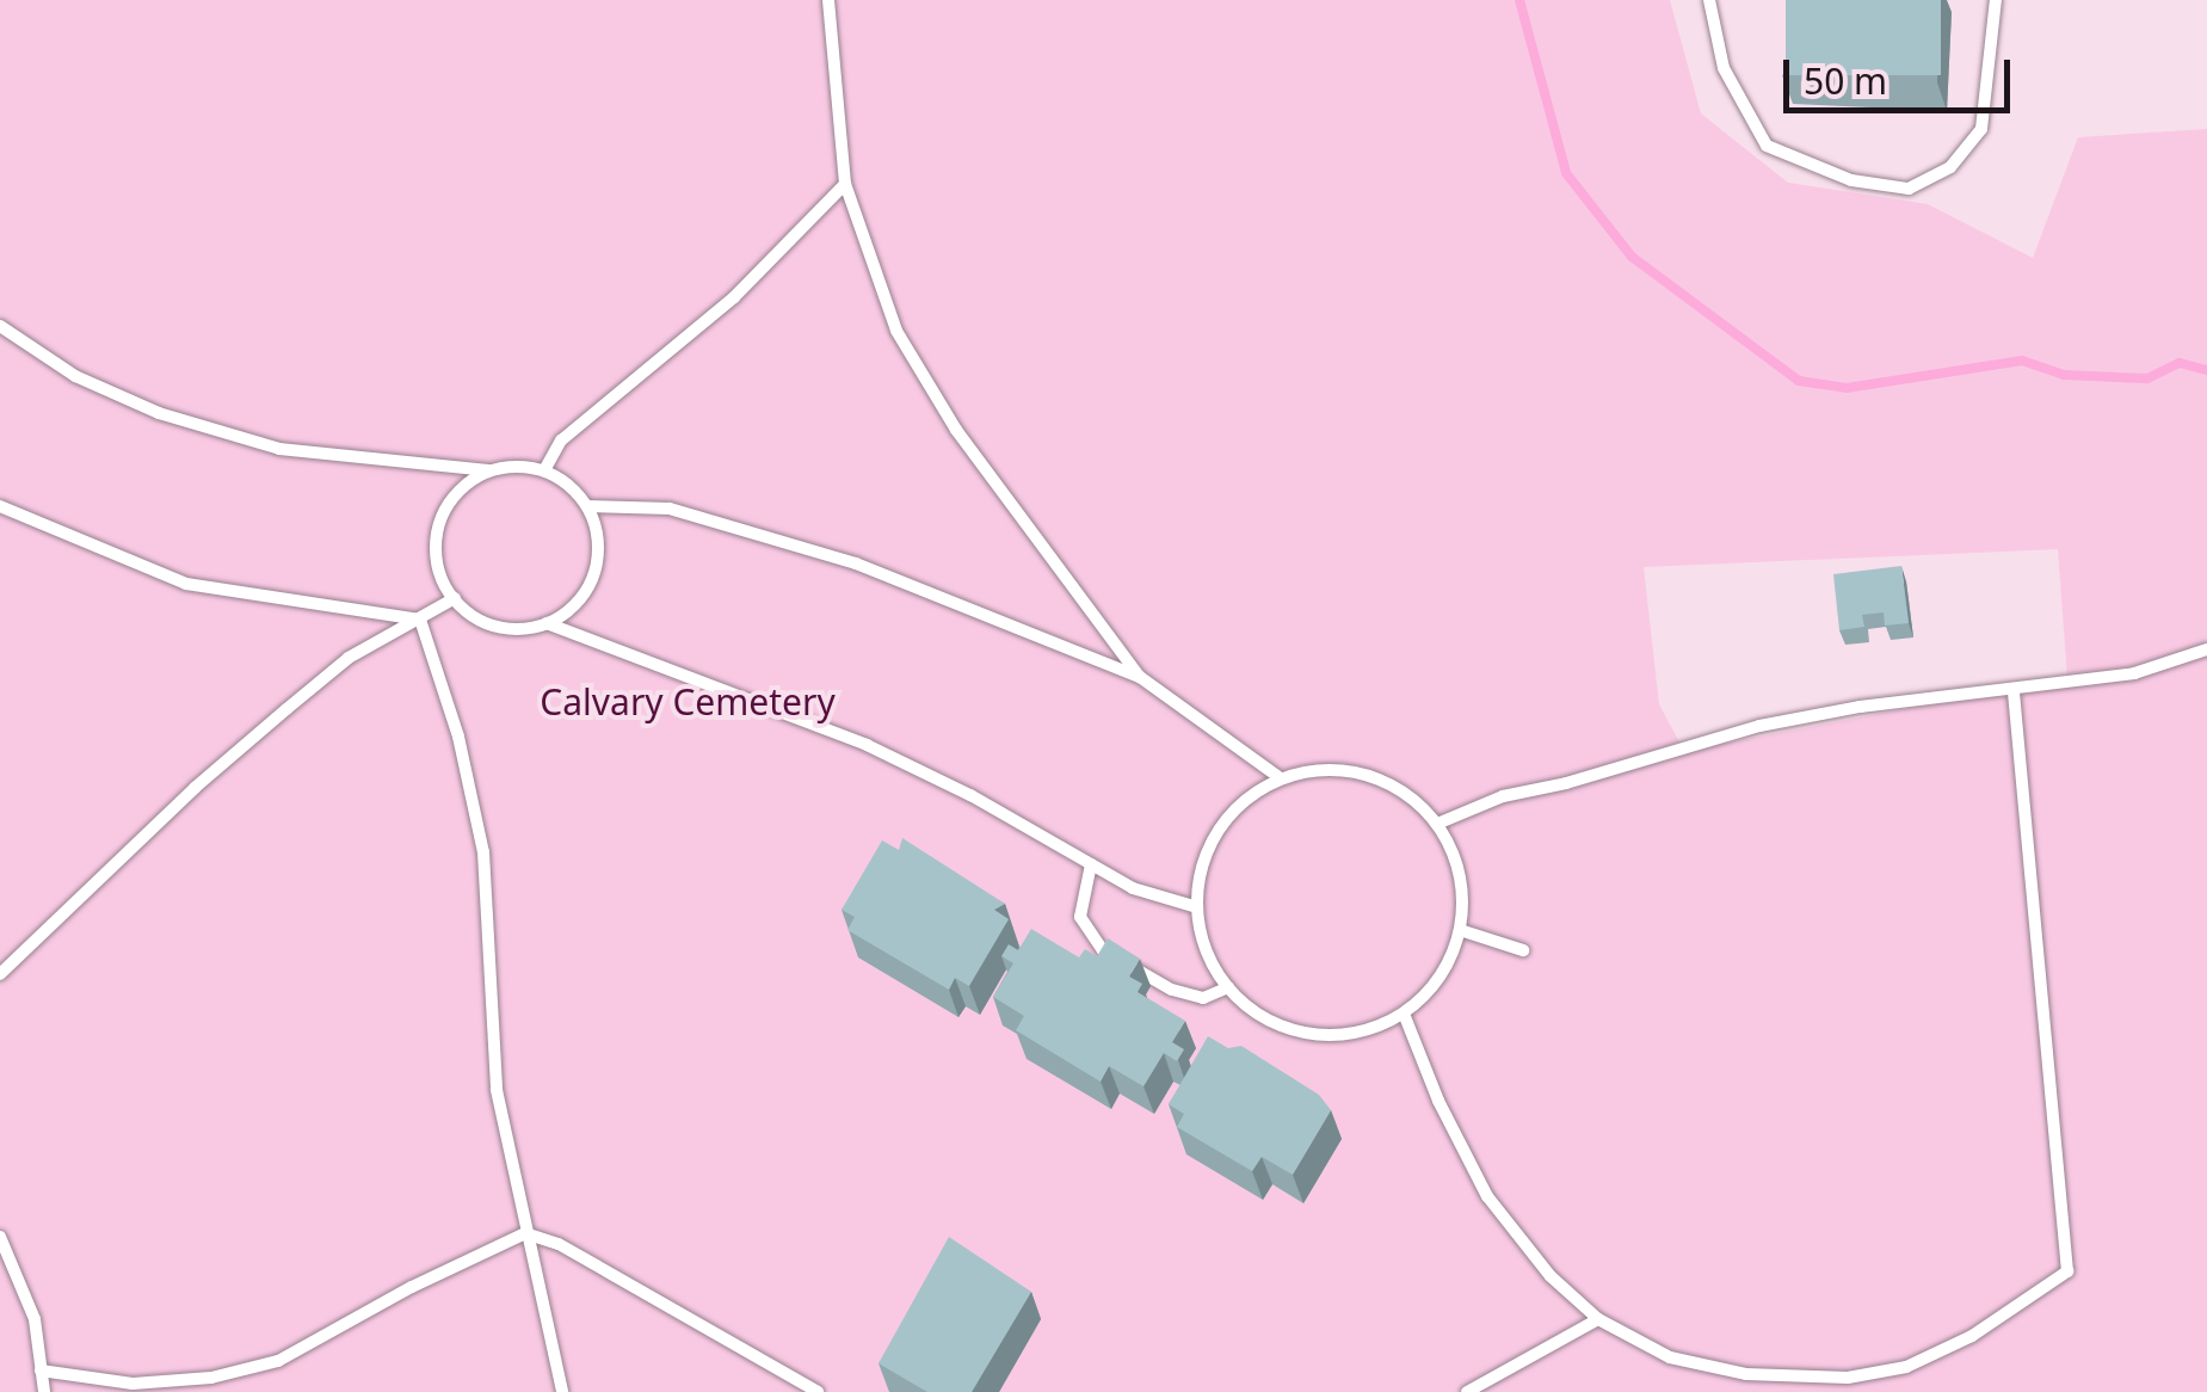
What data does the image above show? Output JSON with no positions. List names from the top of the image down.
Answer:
{
  "parks": ["Calvary Cemetery"],
  "scale_bar": "50 m"
}
